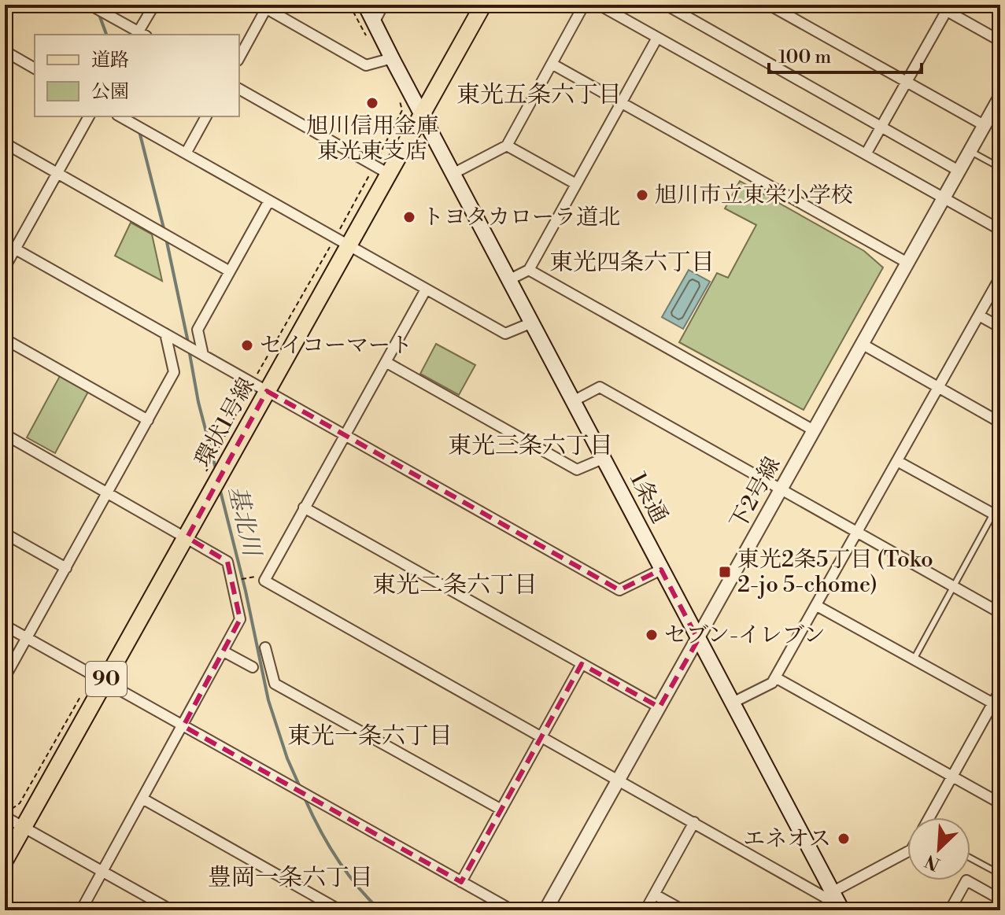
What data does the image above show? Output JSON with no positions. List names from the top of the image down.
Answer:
{
  "streets": {
    "main road": ["環状1号線", "1条通", "90"],
    "street": ["下2号線"]
  },
  "crossings": [
    ["環状1号線", "1条通"],
    ["下2号線", "1条通"]
  ],
  "districts": [
    "東光五条六丁目",
    "東光四条六丁目",
    "東光三条六丁目",
    "東光二条六丁目",
    "東光一条六丁目",
    "豊岡一条六丁目"
  ],
  "water": ["基北川"],
  "places": {
    "other": [
      "旭川信用金庫 東光東支店",
      "旭川市立東栄小学校",
      "トヨタカローラ道北",
      "セイコーマート",
      "セブン-イレブン",
      "エネオス"
    ],
    "transit": ["東光2条5丁目 (Toko 2-jo 5-chome)"]
  },
  "legend": ["道路", "公園"],
  "scale_bar": "100 m",
  "north": "bottom left"
}
